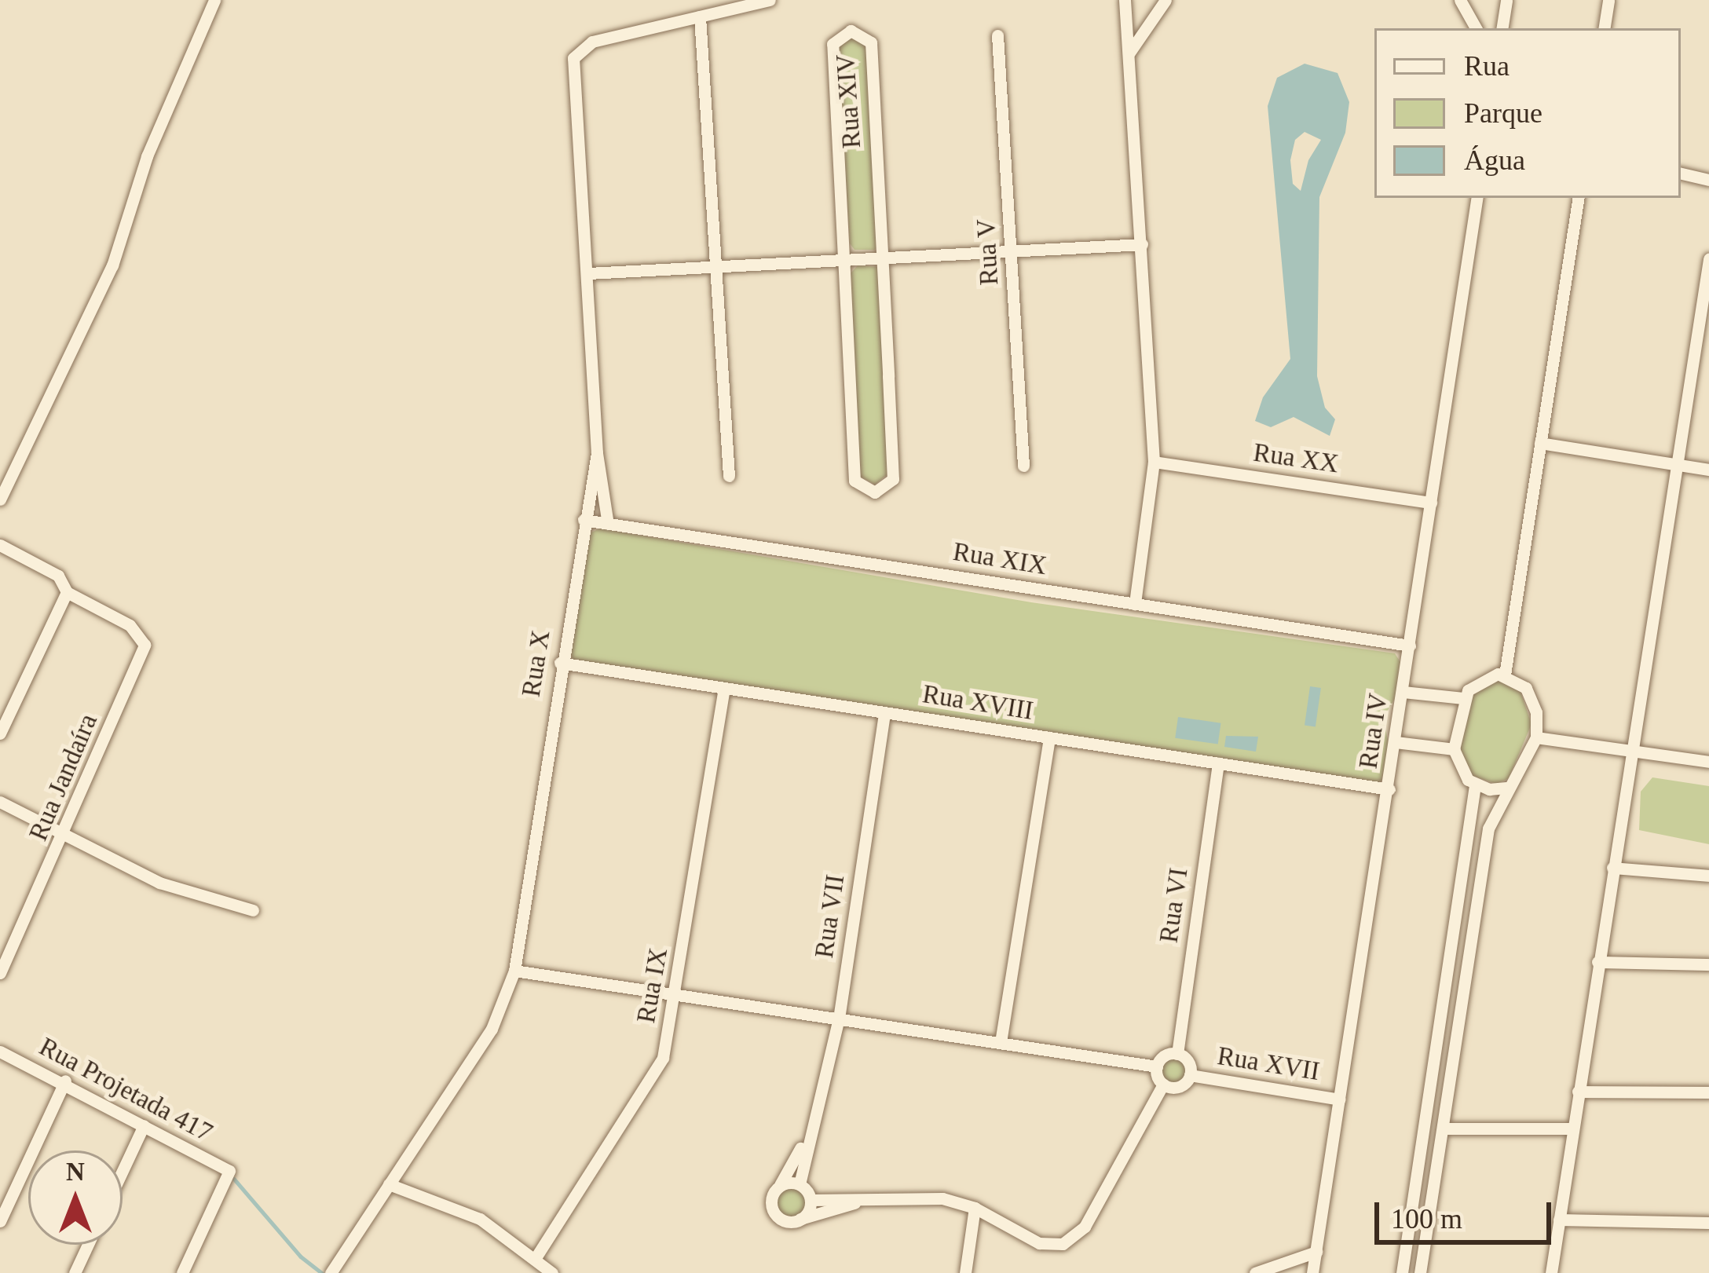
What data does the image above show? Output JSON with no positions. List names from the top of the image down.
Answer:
{
  "streets": {
    "street": [
      "Rua XIV",
      "Rua V",
      "Rua XX",
      "Rua XIX",
      "Rua X",
      "Rua XVIII",
      "Rua IV",
      "Rua Jandaíra",
      "Rua VI",
      "Rua VII",
      "Rua IX",
      "Rua XVII",
      "Rua Projetada 417"
    ]
  },
  "crossings": [
    ["Rua XX", "Rua IV"],
    ["Rua XIX", "Rua X"],
    ["Rua XIX", "Rua IV"],
    ["Rua X", "Rua XVIII"],
    ["Rua XVIII", "Rua IV"],
    ["Rua XVIII", "Rua VI"],
    ["Rua XVIII", "Rua VII"],
    ["Rua XVIII", "Rua IX"],
    ["Rua IV", "Rua XVII"],
    ["Rua VI", "Rua XVII"]
  ],
  "legend": ["Rua", "Parque", "Água"],
  "scale_bar": "100 m",
  "north": "top"
}
